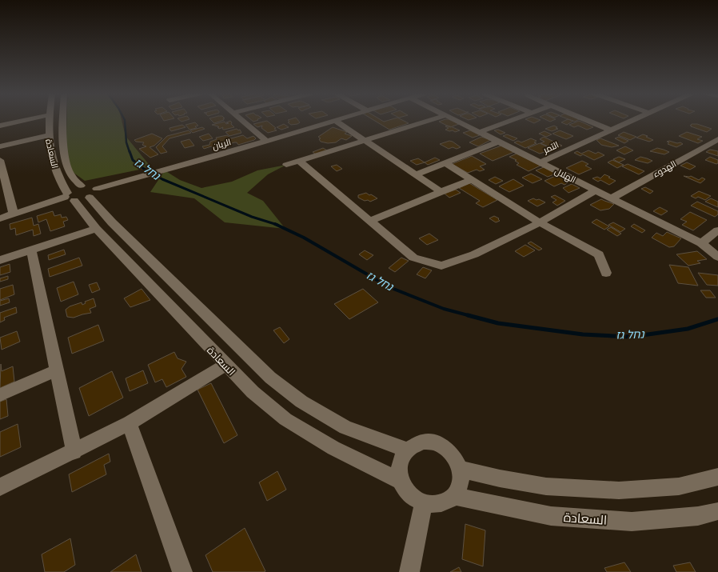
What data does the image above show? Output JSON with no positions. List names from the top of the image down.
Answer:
{
  "streets": {
    "street": [
      "الريان",
      "التمر",
      "السعادة",
      "الهدوء",
      "الهلال"
    ]
  },
  "crossings": [
    ["الريان", "السعادة"],
    ["التمر", "الهلال"],
    ["الهدوء", "الهلال"]
  ],
  "water": ["נחל גז"]
}
